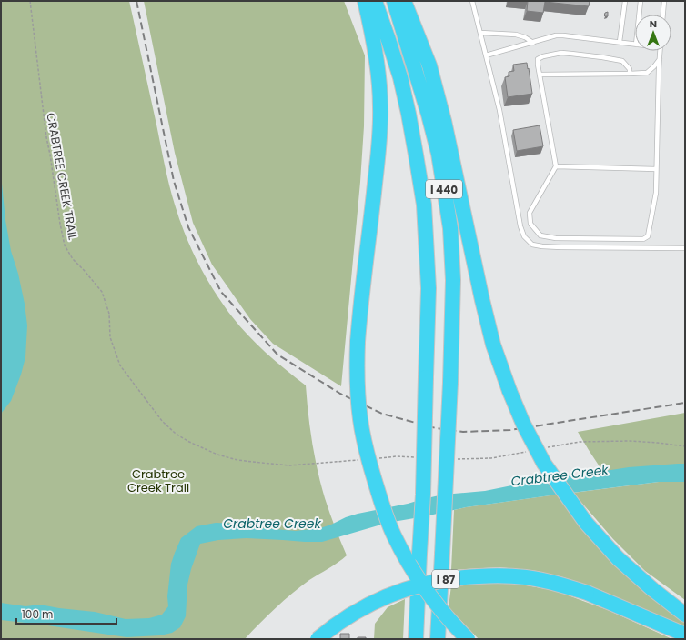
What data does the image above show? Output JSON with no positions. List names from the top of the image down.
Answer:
{
  "streets": {
    "highway": ["I 440", "I 87"],
    "path": ["CRABTREE CREEK TRAIL"]
  },
  "water": ["Crabtree Creek"],
  "parks": ["Crabtree Creek Trail"],
  "scale_bar": "100 m",
  "north": "top"
}
